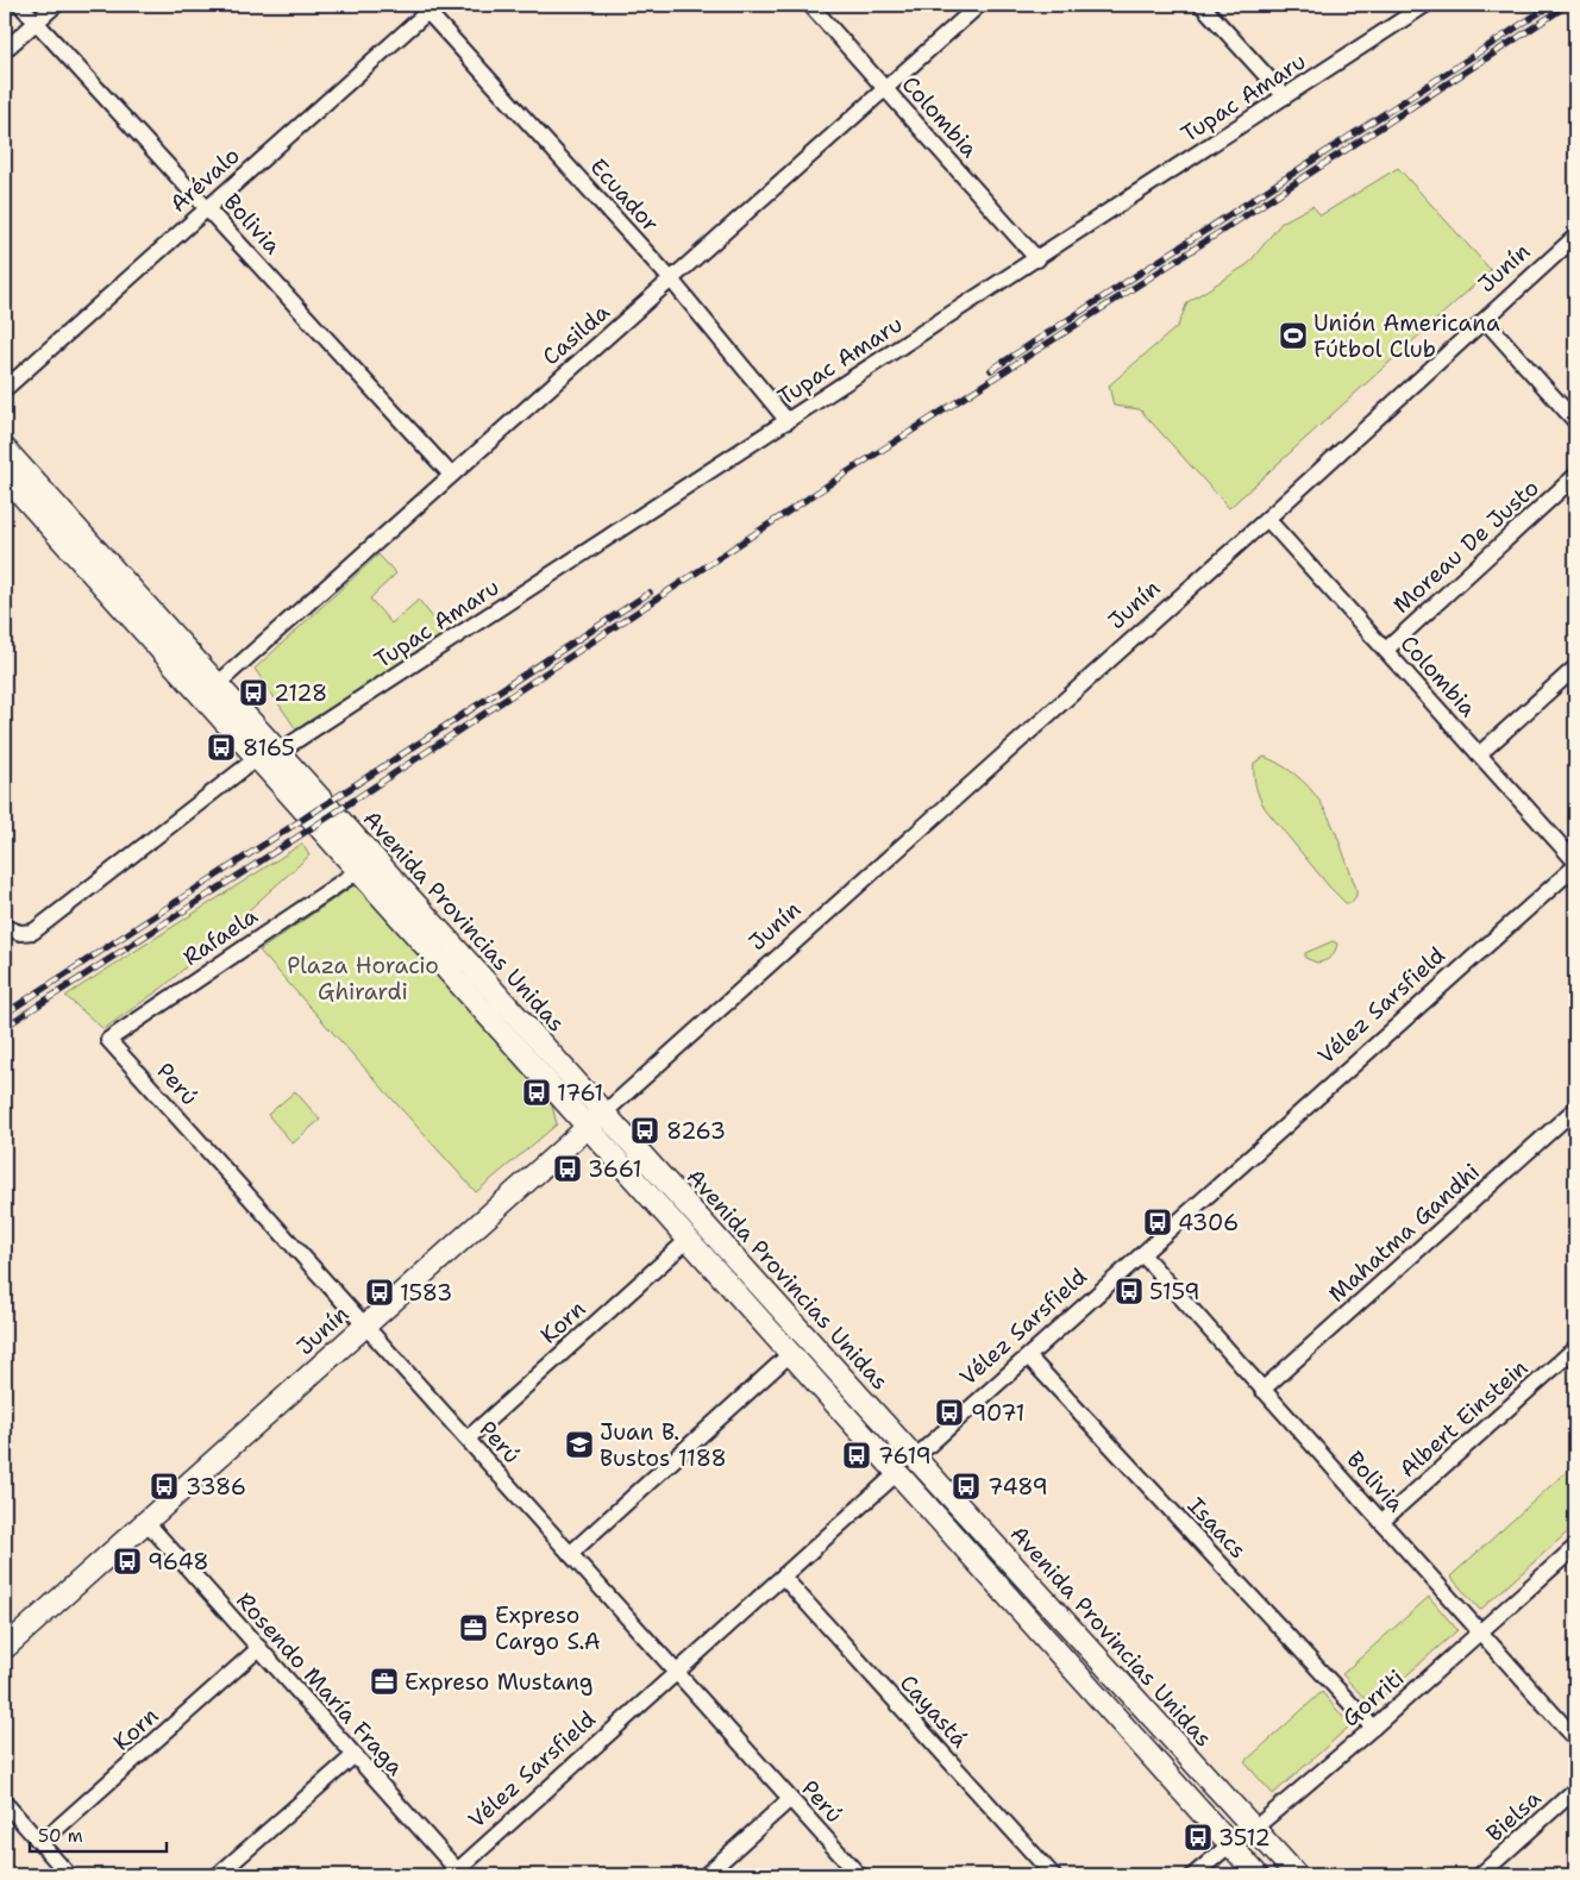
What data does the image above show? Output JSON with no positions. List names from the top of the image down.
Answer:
{
  "streets": {
    "main road": ["Junín", "Avenida Provincias Unidas", "Vélez Sarsfield"],
    "street": [
      "Tupac Amaru",
      "Colombia",
      "Arévalo",
      "Ecuador",
      "Bolivia",
      "Casilda",
      "Moreau De Justo",
      "Rafaela",
      "Perú",
      "Mahatma Gandhi",
      "Korn",
      "Albert Einstein",
      "Isaacs",
      "Rosendo María Fraga",
      "Gorriti",
      "Cayastá",
      "Bielsa"
    ]
  },
  "crossings": [
    ["Tupac Amaru", "Colombia"],
    ["Tupac Amaru", "Ecuador"],
    ["Tupac Amaru", "Avenida Provincias Unidas"],
    ["Colombia", "Junín"],
    ["Colombia", "Casilda"],
    ["Colombia", "Moreau De Justo"],
    ["Colombia", "Vélez Sarsfield"],
    ["Arévalo", "Ecuador"],
    ["Arévalo", "Bolivia"],
    ["Ecuador", "Casilda"],
    ["Bolivia", "Casilda"],
    ["Bolivia", "Vélez Sarsfield"],
    ["Bolivia", "Mahatma Gandhi"],
    ["Bolivia", "Albert Einstein"],
    ["Bolivia", "Gorriti"],
    ["Junín", "Avenida Provincias Unidas"],
    ["Junín", "Perú"],
    ["Junín", "Rosendo María Fraga"],
    ["Casilda", "Avenida Provincias Unidas"],
    ["Avenida Provincias Unidas", "Rafaela"],
    ["Avenida Provincias Unidas", "Vélez Sarsfield"],
    ["Avenida Provincias Unidas", "Korn"],
    ["Avenida Provincias Unidas", "Gorriti"],
    ["Rafaela", "Perú"],
    ["Vélez Sarsfield", "Perú"],
    ["Vélez Sarsfield", "Isaacs"],
    ["Vélez Sarsfield", "Rosendo María Fraga"],
    ["Vélez Sarsfield", "Cayastá"],
    ["Perú", "Korn"],
    ["Korn", "Rosendo María Fraga"],
    ["Isaacs", "Gorriti"]
  ],
  "parks": ["Plaza Horacio Ghirardi"],
  "places": {
    "sports": ["Unión Americana Fútbol Club"],
    "bus stop": [
      "2128",
      "8165",
      "1761",
      "8263",
      "3661",
      "4306",
      "5159",
      "1583",
      "9071",
      "7619",
      "3386",
      "7489",
      "9648",
      "3512"
    ],
    "school or university": ["Juan B. Bustos 1188"],
    "office": ["Expreso Cargo S.A", "Expreso Mustang"]
  },
  "scale_bar": "50 m"
}
